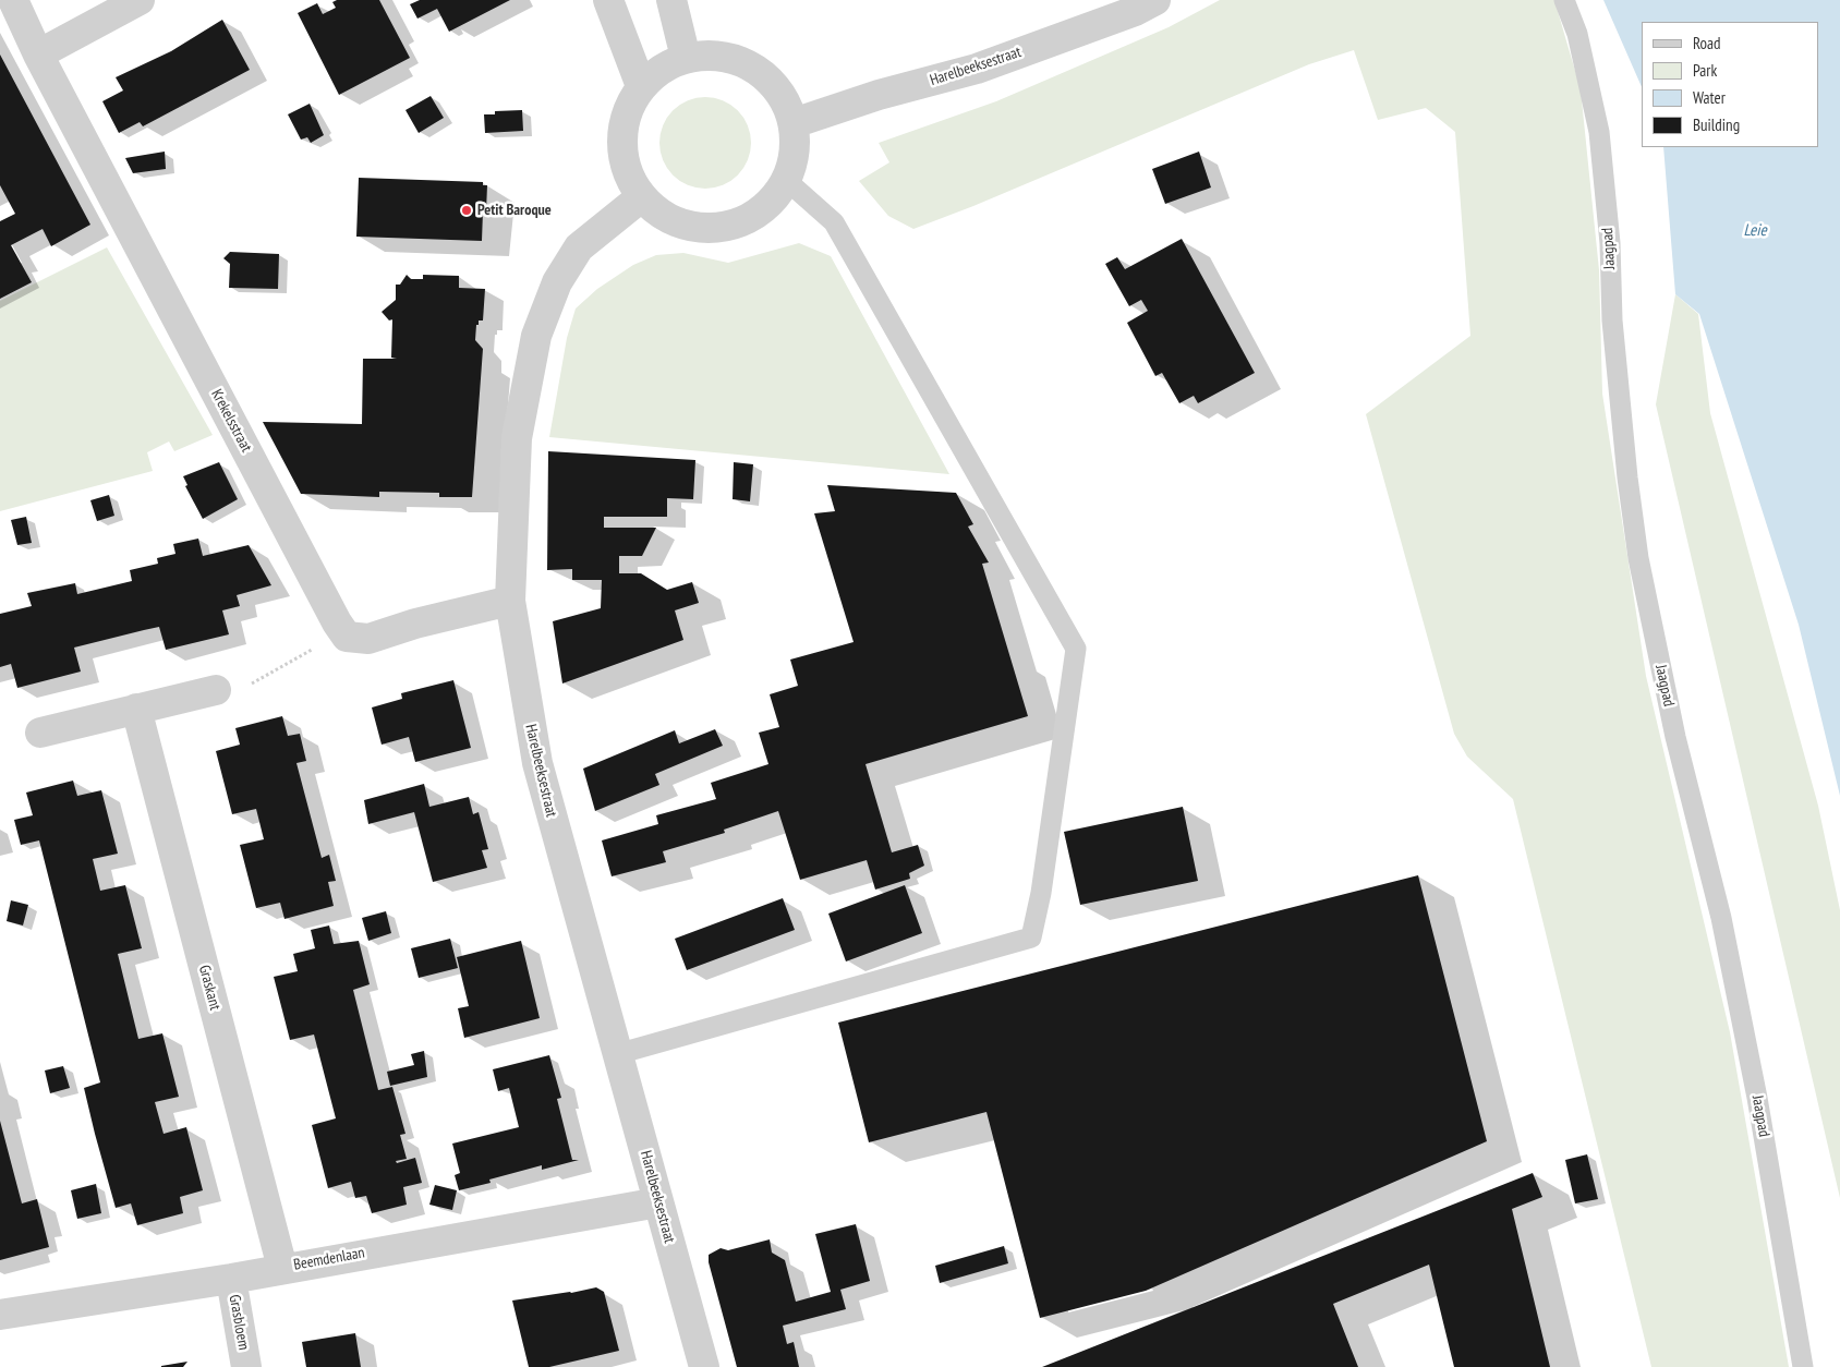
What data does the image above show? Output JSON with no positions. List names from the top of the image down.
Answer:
{
  "streets": {
    "street": [
      "Harelbeeksestraat",
      "Krekelsstraat",
      "Graskant",
      "Beemdenlaan",
      "Grasbloem"
    ],
    "lane": ["Jaagpad"]
  },
  "crossings": [
    ["Harelbeeksestraat", "Beemdenlaan"],
    ["Graskant", "Beemdenlaan"],
    ["Beemdenlaan", "Grasbloem"]
  ],
  "water": ["Leie"],
  "places": ["Petit Baroque"],
  "legend": [
    "Road",
    "Park",
    "Water",
    "Building"
  ]
}
